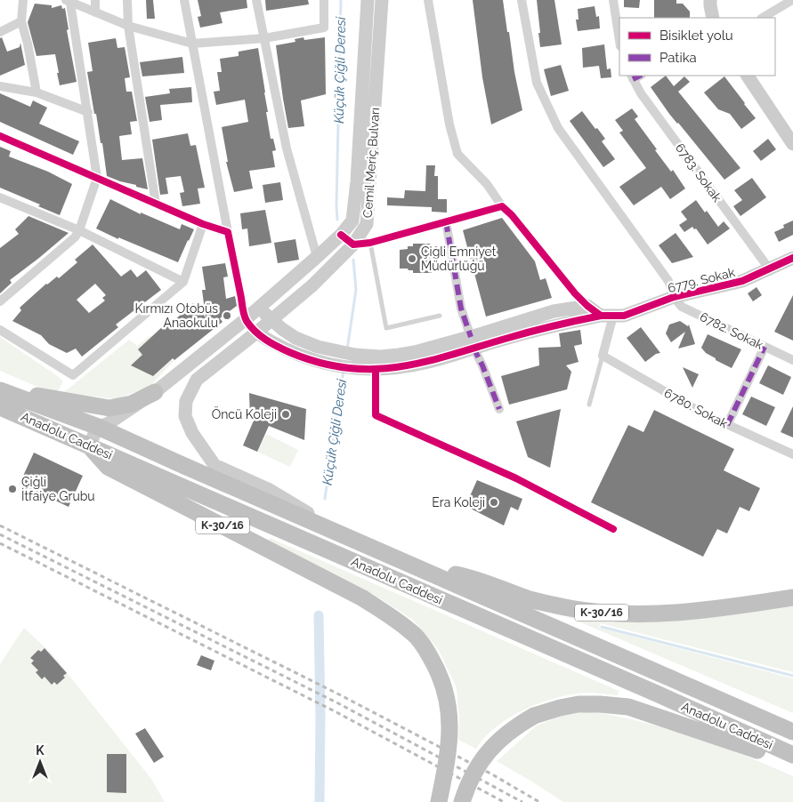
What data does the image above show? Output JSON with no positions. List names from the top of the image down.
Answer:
{
  "streets": {
    "highway": ["Anadolu Caddesi", "K-30/16"],
    "main road": ["Cemil Meriç Bulvarı", "6779. Sokak"],
    "street": ["6783. Sokak", "6782. Sokak", "6780. Sokak"]
  },
  "crossings": [
    ["Cemil Meriç Bulvarı", "Anadolu Caddesi"],
    ["6783. Sokak", "6779. Sokak"],
    ["6779. Sokak", "6782. Sokak"],
    ["Anadolu Caddesi", "K-30/16"]
  ],
  "water": ["Küçük Çiğli Deresi"],
  "places": [
    "Çiğli Emniyet Müdürlüğü",
    "Kırmızı Otobüs Anaokulu",
    "Öncü Koleji",
    "Çiğli İtfaiye Grubu",
    "Era Koleji"
  ],
  "legend": ["Bisiklet yolu", "Patika"],
  "north": "top"
}
